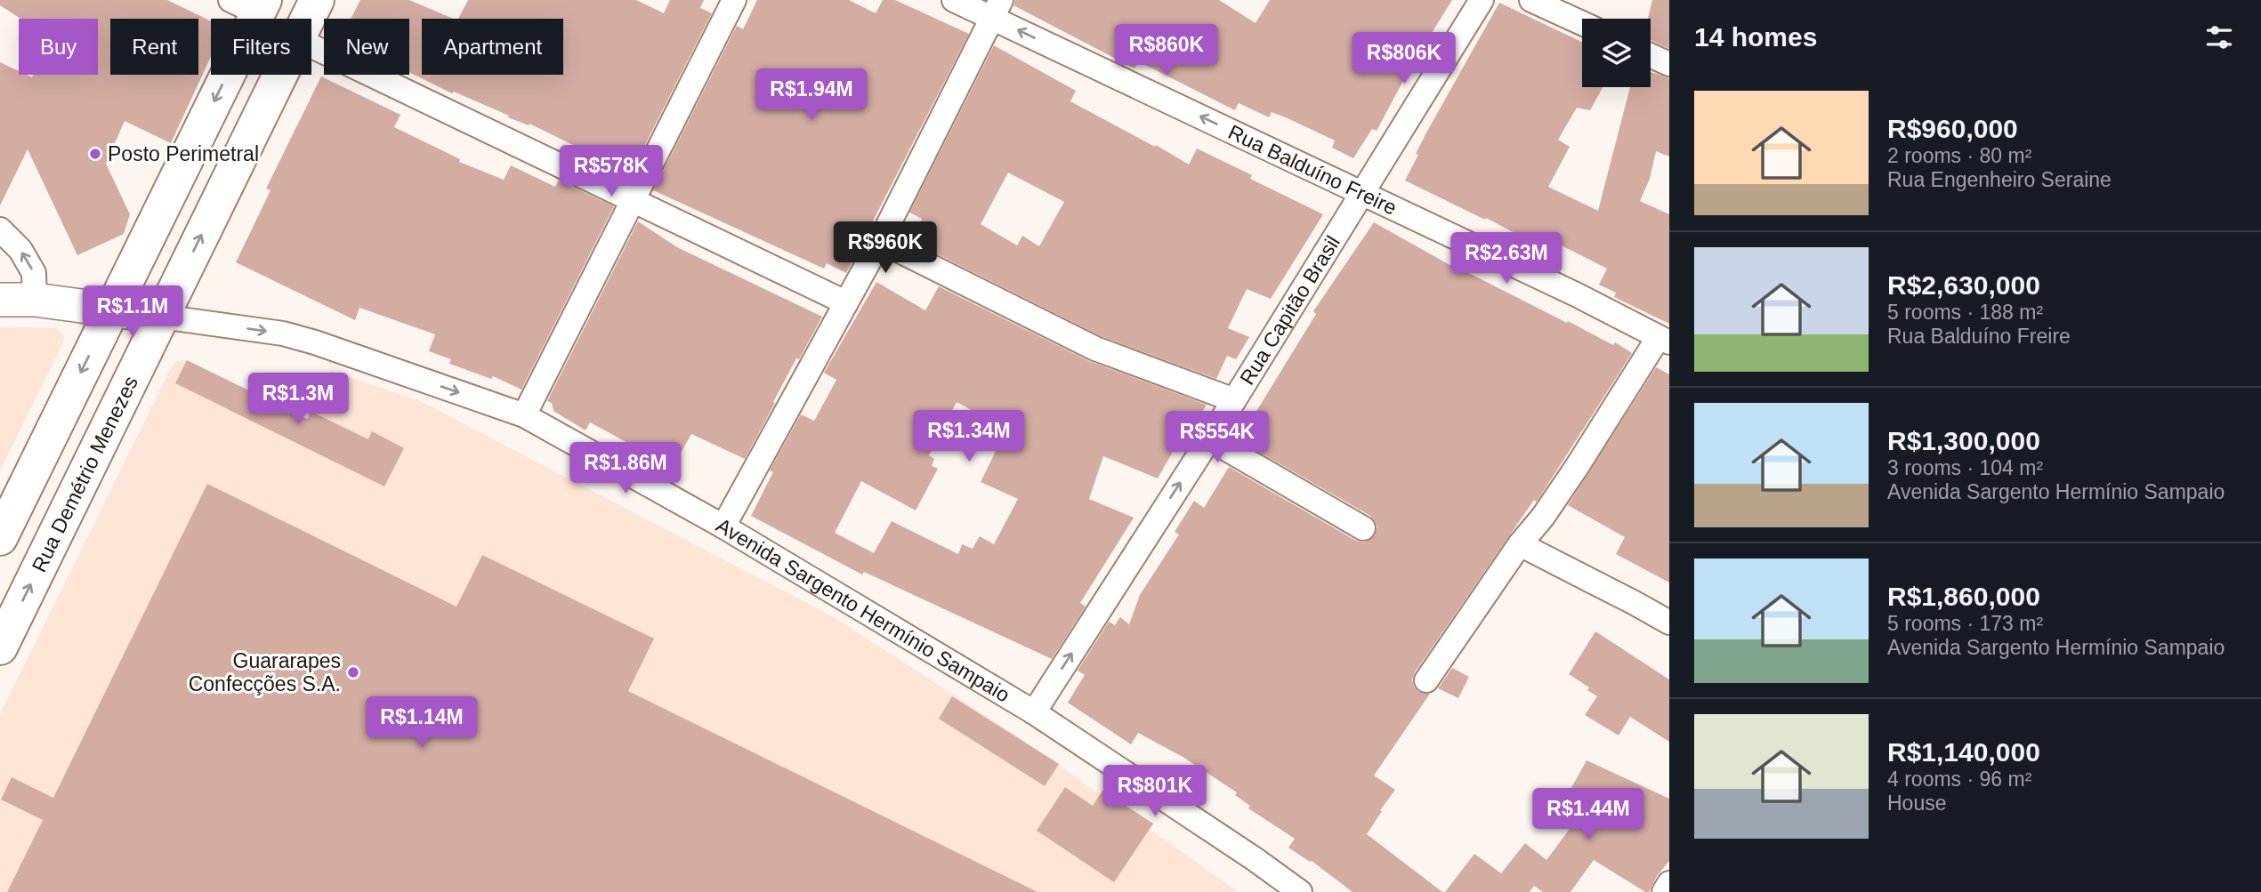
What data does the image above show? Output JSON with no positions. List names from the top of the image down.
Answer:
{
  "streets": {
    "main road": ["Rua Demétrio Menezes", "Avenida Sargento Hermínio Sampaio"],
    "street": ["Rua Balduíno Freire", "Rua Capitão Brasil"]
  },
  "crossings": [
    ["Rua Balduíno Freire", "Rua Capitão Brasil"],
    ["Rua Capitão Brasil", "Avenida Sargento Hermínio Sampaio"],
    ["Rua Demétrio Menezes", "Avenida Sargento Hermínio Sampaio"]
  ],
  "one_way": ["Rua Balduíno Freire", "Rua Capitão Brasil"],
  "places": ["Posto Perimetral", "Guararapes Confecções S.A."],
  "page": {
    "heading": "14 homes",
    "chip": [
      "Buy",
      "Rent",
      "Filters",
      "New",
      "Apartment"
    ],
    "price": [
      "R$860K",
      "R$806K",
      "R$1.94M",
      "R$578K",
      "R$960K",
      "R$2.63M",
      "R$1.1M",
      "R$1.3M",
      "R$1.34M",
      "R$554K",
      "R$1.86M",
      "R$1.14M",
      "R$801K",
      "R$1.44M"
    ],
    "list": [
      {
        "name": "R$960,000",
        "note": "2 rooms · 80 m² · Rua Engenheiro Seraine"
      },
      {
        "name": "R$2,630,000",
        "note": "5 rooms · 188 m² · Rua Balduíno Freire"
      },
      {
        "name": "R$1,300,000",
        "note": "3 rooms · 104 m² · Avenida Sargento Hermínio Sampaio"
      },
      {
        "name": "R$1,860,000",
        "note": "5 rooms · 173 m² · Avenida Sargento Hermínio Sampaio"
      },
      {
        "name": "R$1,140,000",
        "note": "4 rooms · 96 m² · House"
      }
    ]
  }
}
